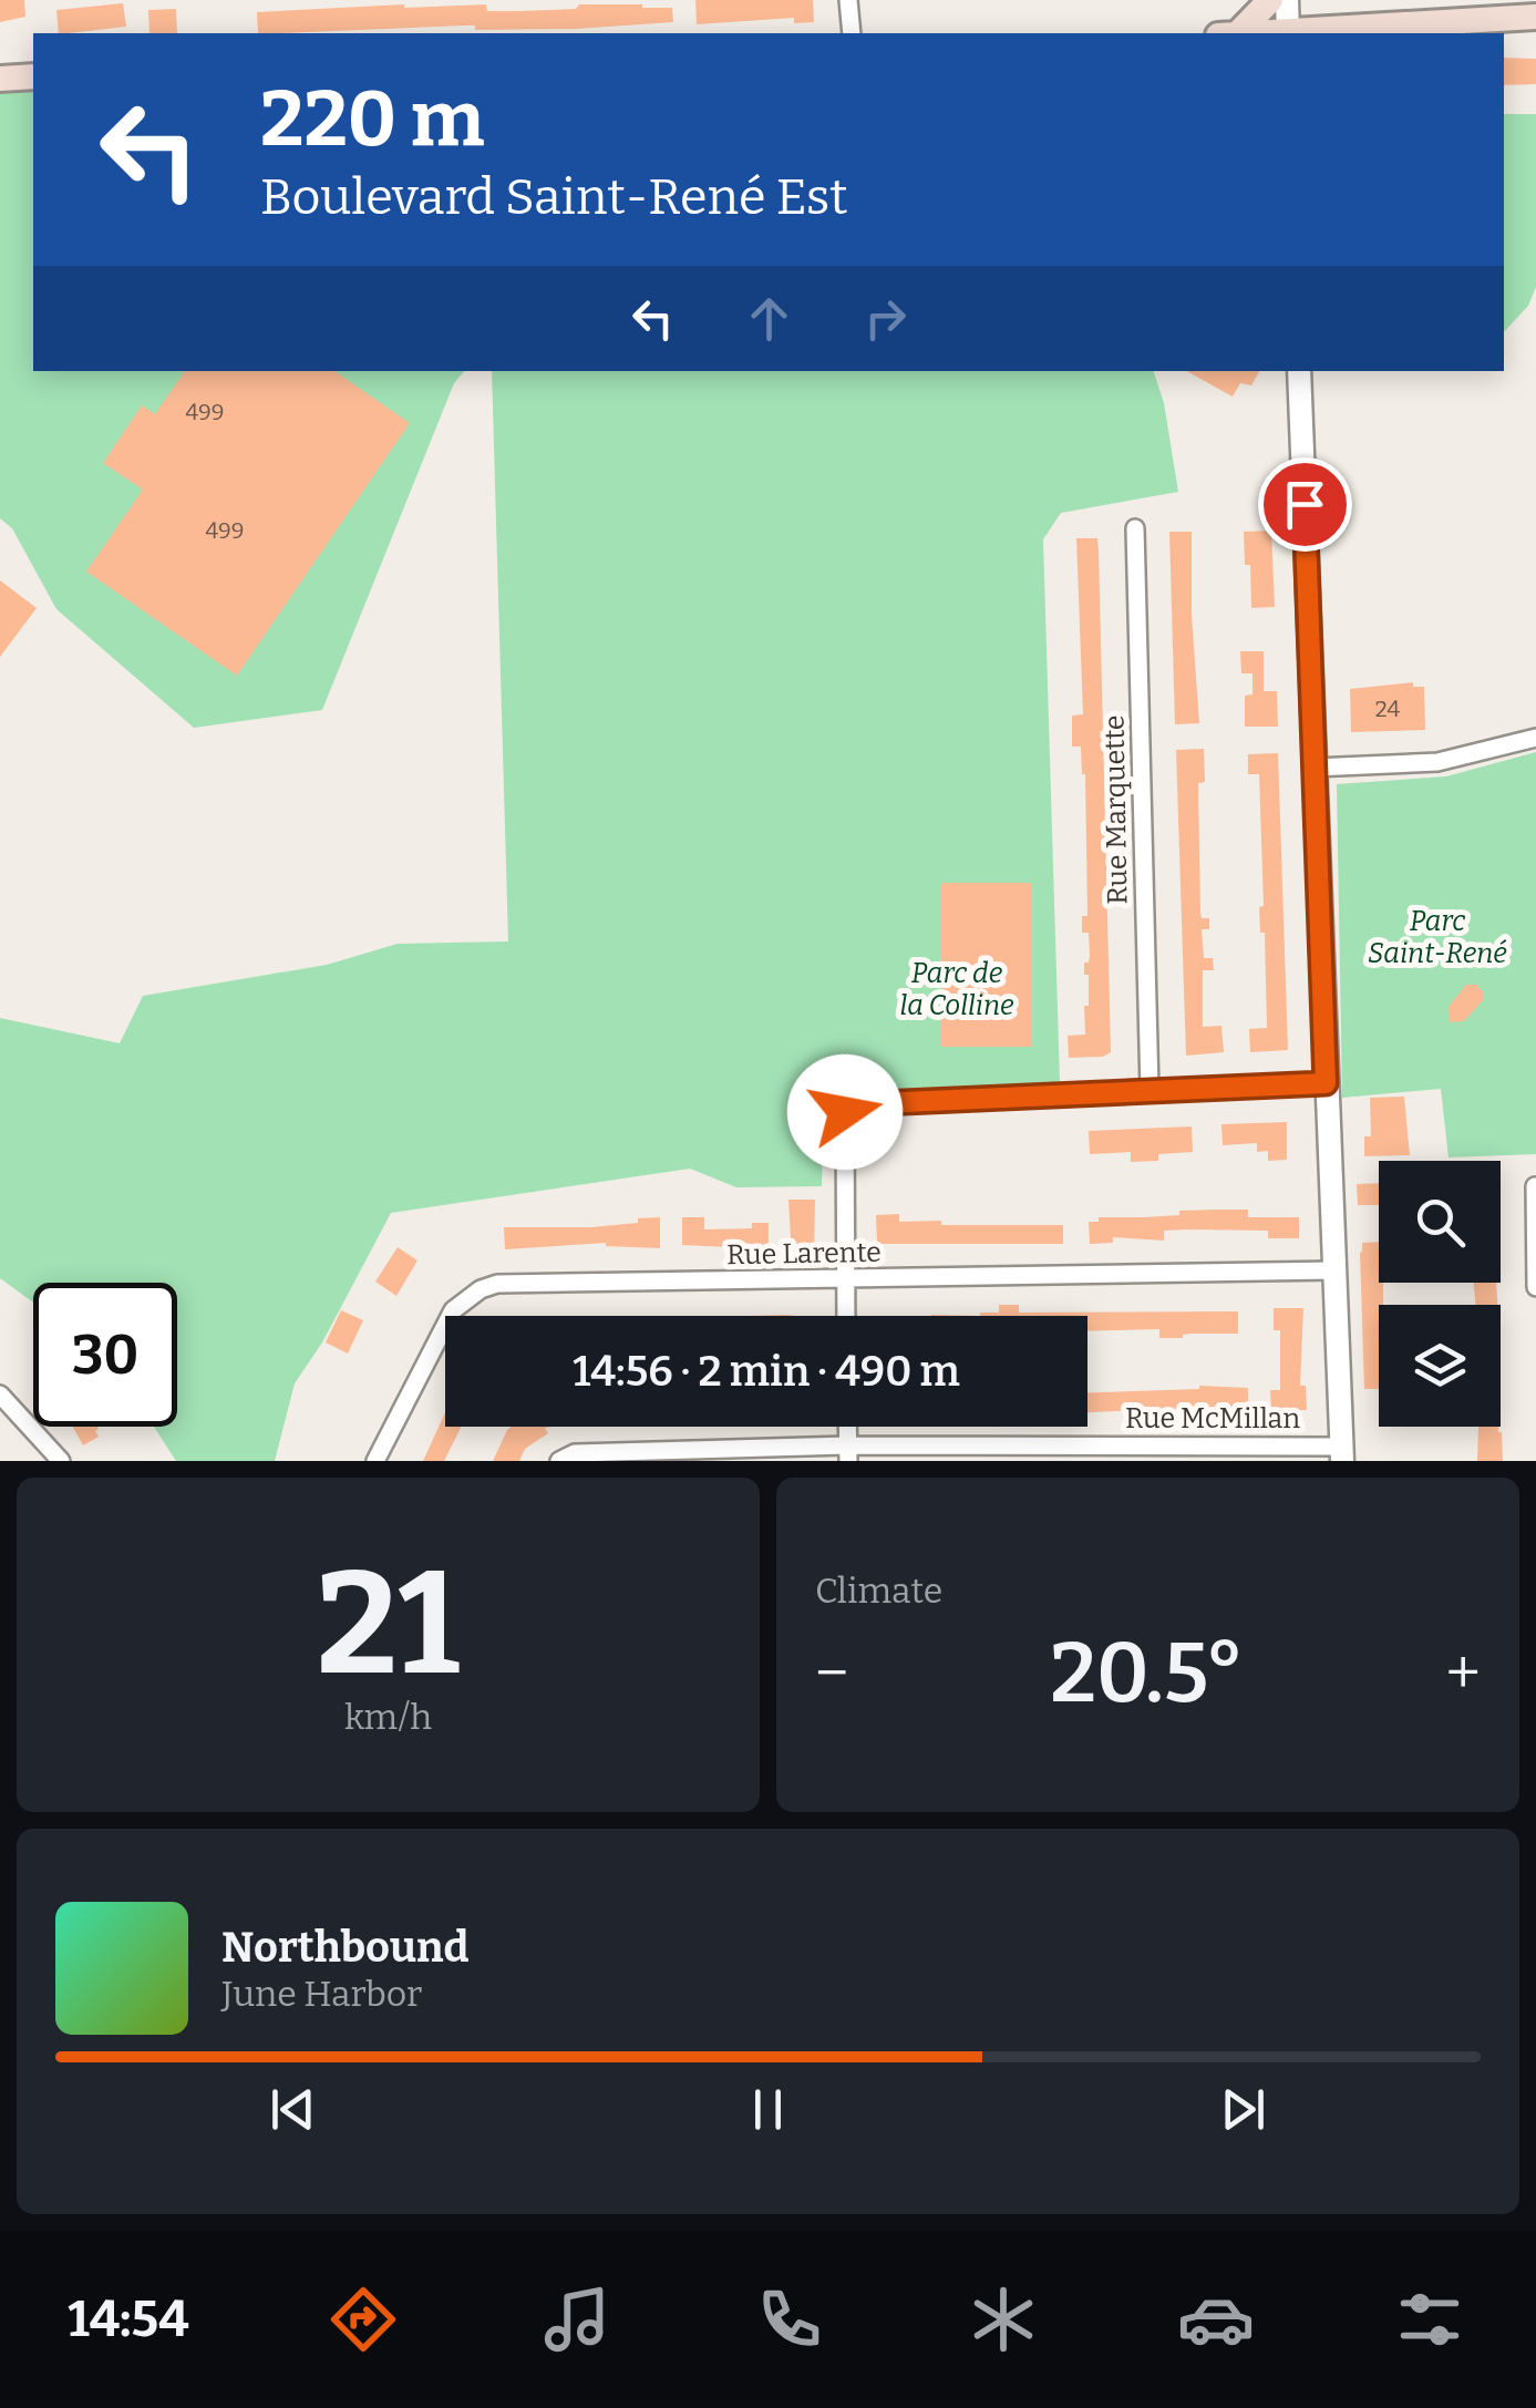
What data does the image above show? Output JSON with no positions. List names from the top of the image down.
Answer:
{
  "streets": {
    "street": ["Rue Marquette", "Rue Larente", "Rue McMillan"]
  },
  "parks": ["Parc Saint-René", "Parc de la Colline"],
  "house_numbers": ["499", "499", "24"],
  "page": {
    "turn": ["220 m", "Boulevard Saint-René Est"],
    "limit": "30",
    "trip": "14:56 · 2 min · 490 m",
    "tile": [
      ["21", "km/h"],
      "Climate"
    ],
    "heat": ["−", "20.5°", "+"],
    "song": ["Northbound", "June Harbor"],
    "tabs": "14:54"
  }
}
